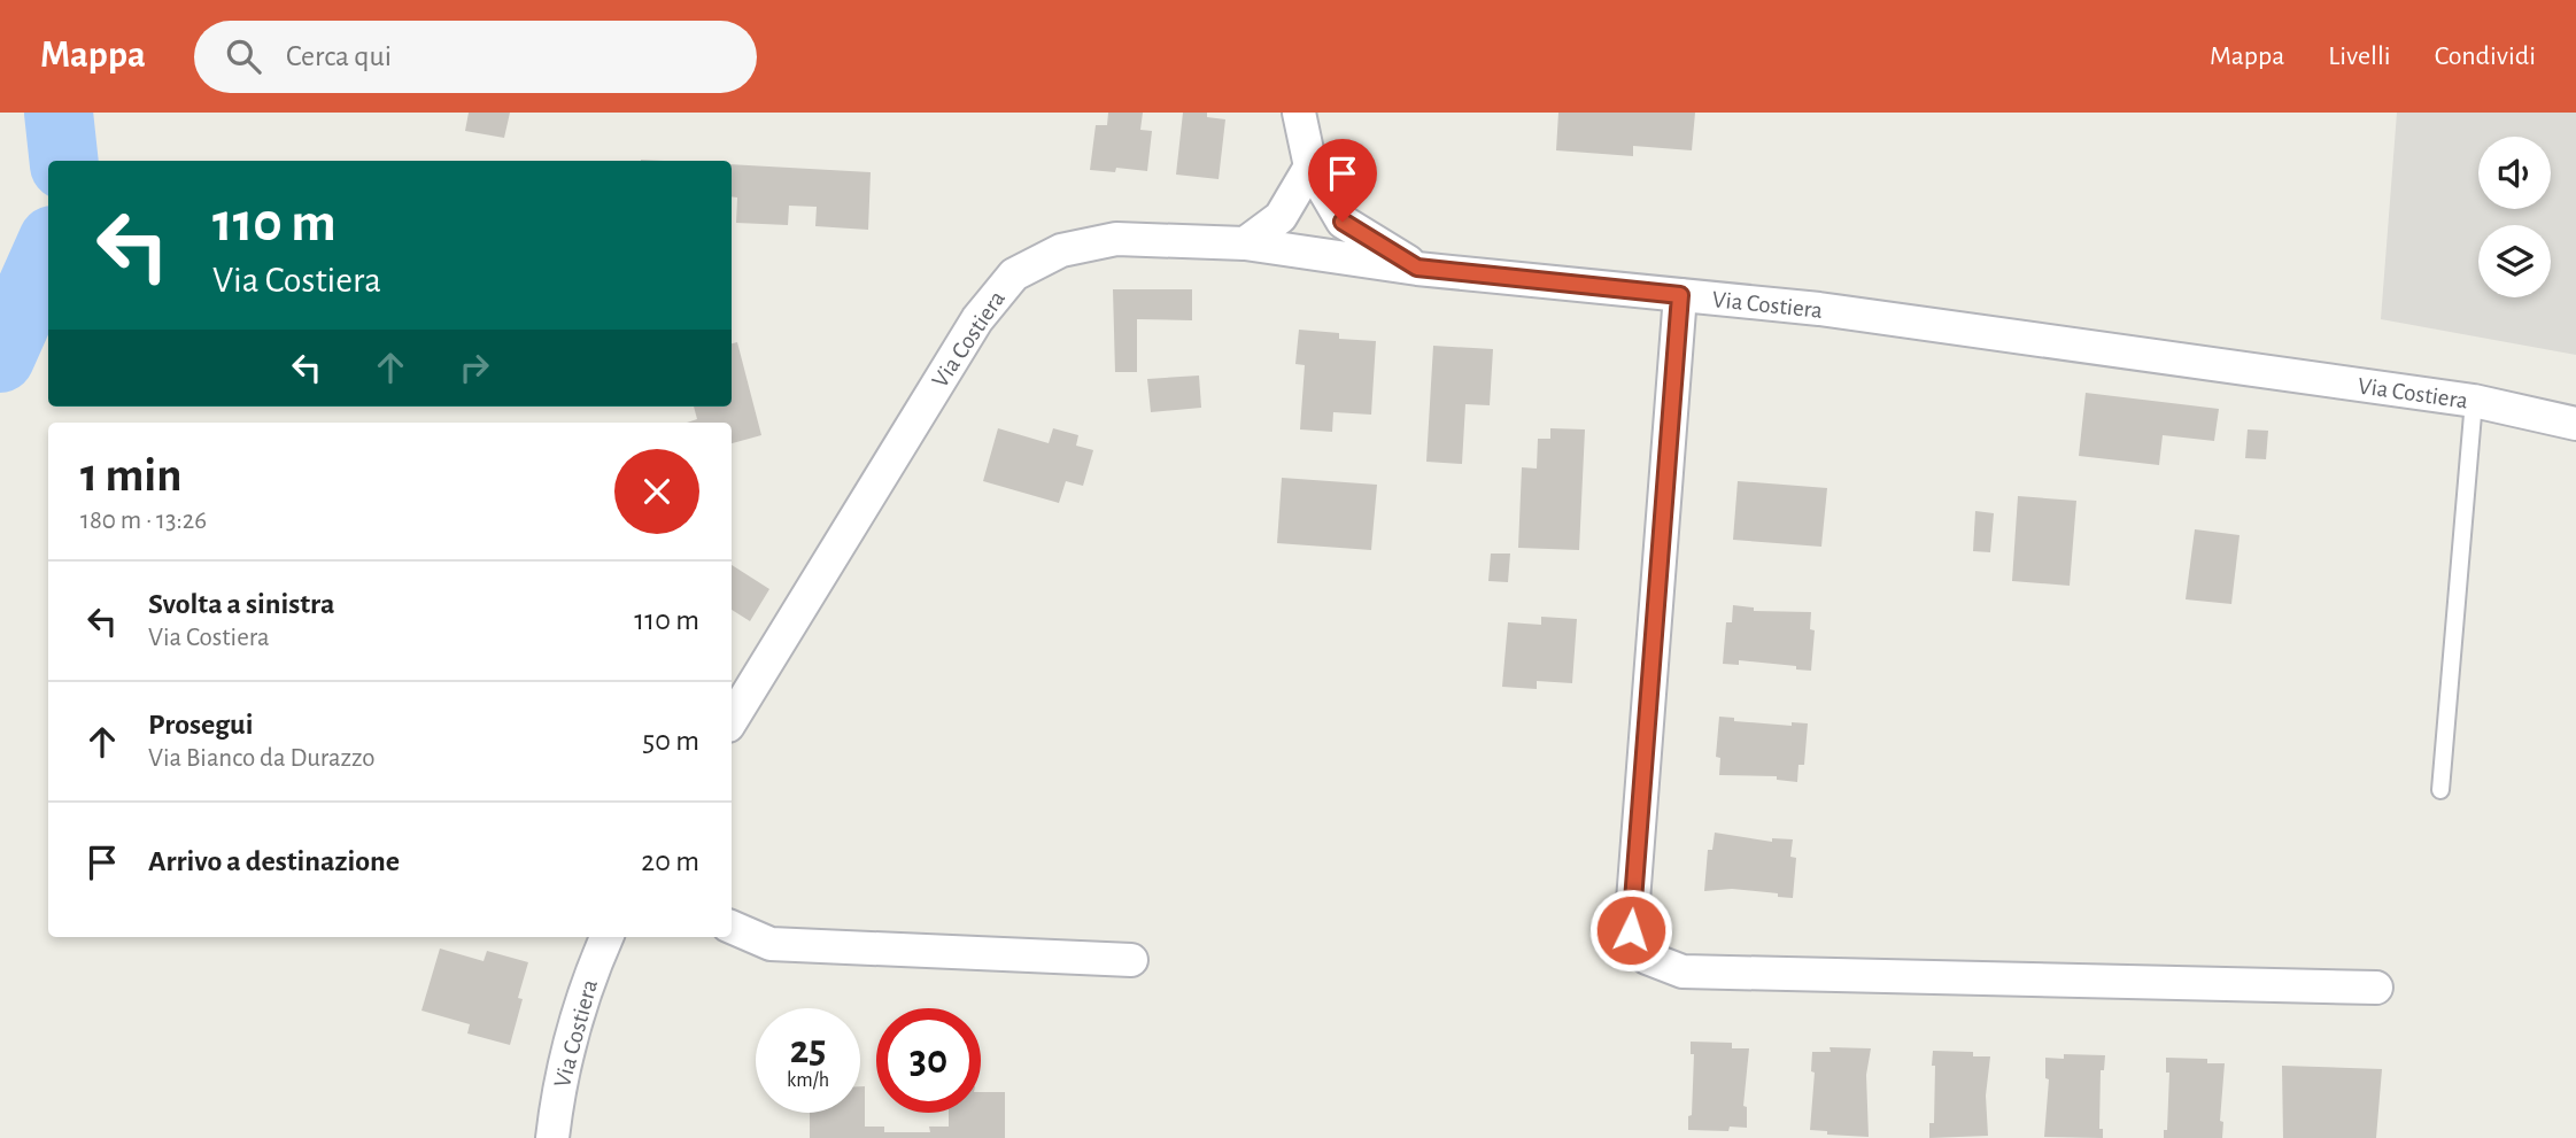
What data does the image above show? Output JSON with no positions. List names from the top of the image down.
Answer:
{
  "streets": {
    "street": ["Via Costiera"]
  },
  "page": {
    "header": "Mappa",
    "search": "Cerca qui",
    "nav": ["Mappa", "Livelli", "Condividi"],
    "turn": ["110 m", "Via Costiera"],
    "heading": ["1 min", "180 m · 13:26"],
    "list": [
      {
        "name": "Svolta a sinistra",
        "note": "Via Costiera",
        "value": "110 m"
      },
      {
        "name": "Prosegui",
        "note": "Via Bianco da Durazzo",
        "value": "50 m"
      },
      {
        "name": "Arrivo a destinazione",
        "value": "20 m"
      }
    ],
    "speed": "25 km/h",
    "limit": "30"
  }
}
